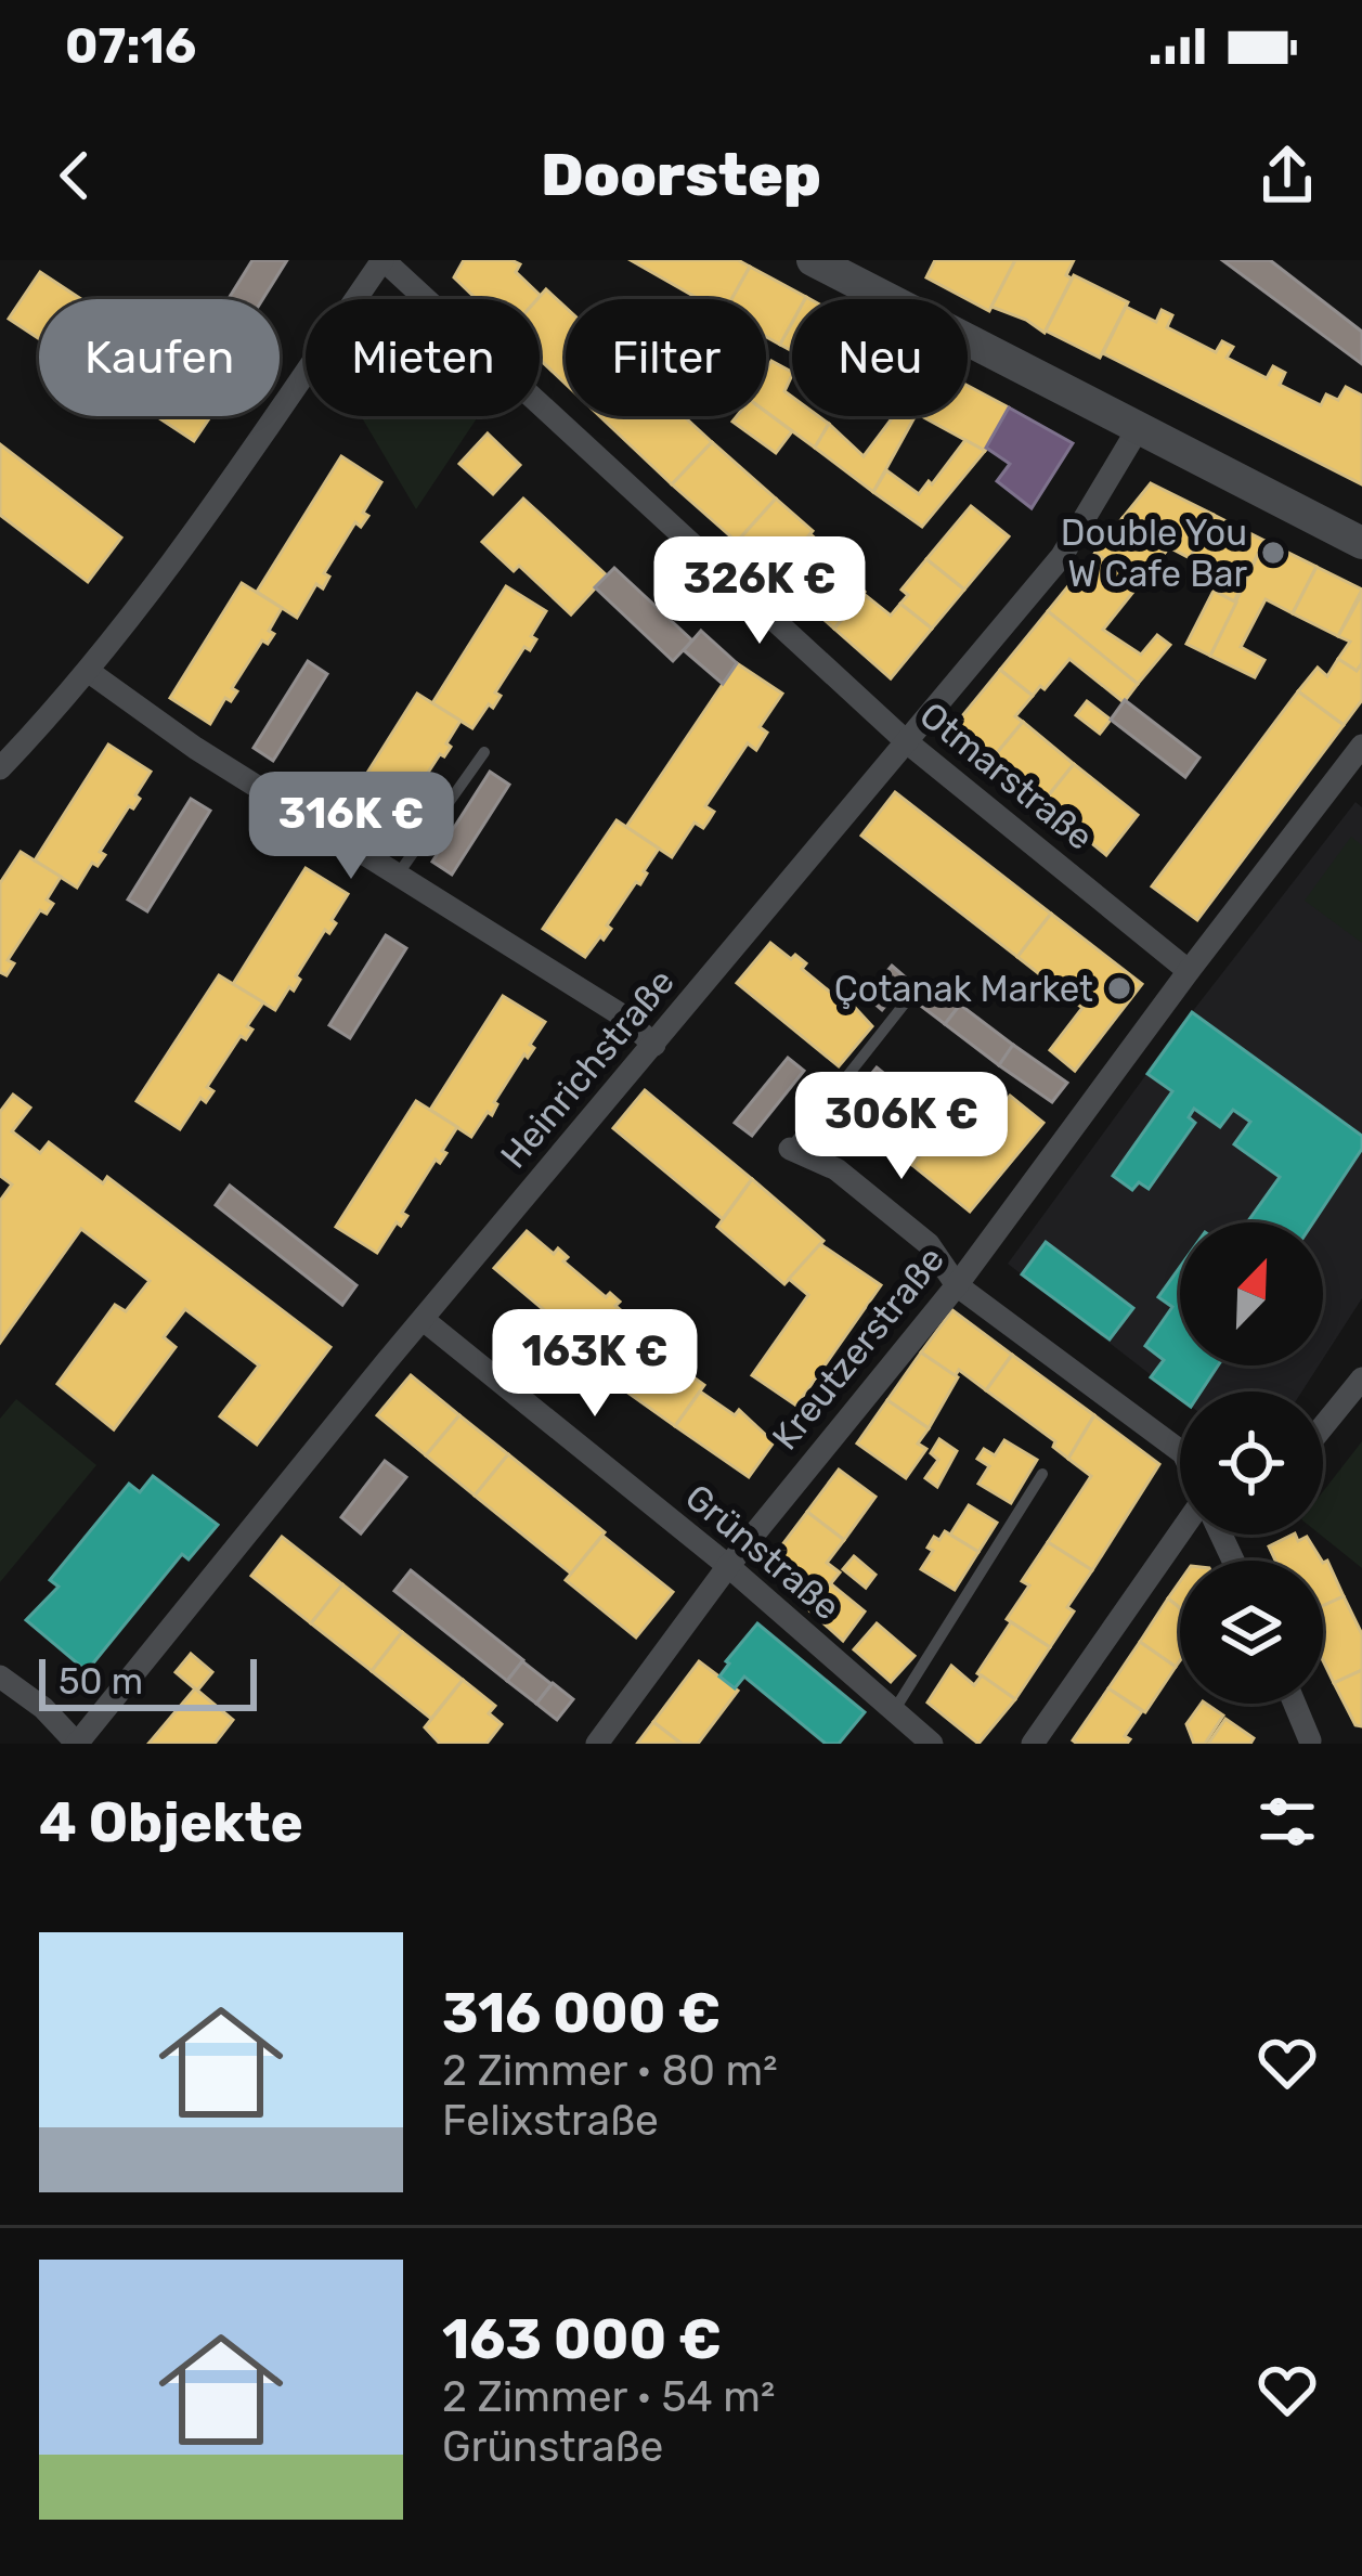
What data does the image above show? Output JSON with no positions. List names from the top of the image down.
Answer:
{
  "streets": {
    "street": [
      "Otmarstraße",
      "Heinrichstraße",
      "Kreutzerstraße",
      "Grünstraße"
    ]
  },
  "crossings": [
    ["Otmarstraße", "Heinrichstraße"],
    ["Otmarstraße", "Kreutzerstraße"],
    ["Heinrichstraße", "Grünstraße"],
    ["Kreutzerstraße", "Grünstraße"]
  ],
  "places": ["Double You W Cafe Bar", "Çotanak Market"],
  "scale_bar": "50 m",
  "north": "top right",
  "page": {
    "status": "07:16",
    "header": "Doorstep",
    "chip": [
      "Kaufen",
      "Mieten",
      "Filter",
      "Neu"
    ],
    "price": [
      "326K €",
      "316K €",
      "306K €",
      "163K €"
    ],
    "scale": "50 m",
    "heading": "4 Objekte",
    "list": [
      {
        "name": "316 000 €",
        "note": "2 Zimmer · 80 m² · Felixstraße"
      },
      {
        "name": "163 000 €",
        "note": "2 Zimmer · 54 m² · Grünstraße"
      }
    ]
  }
}
